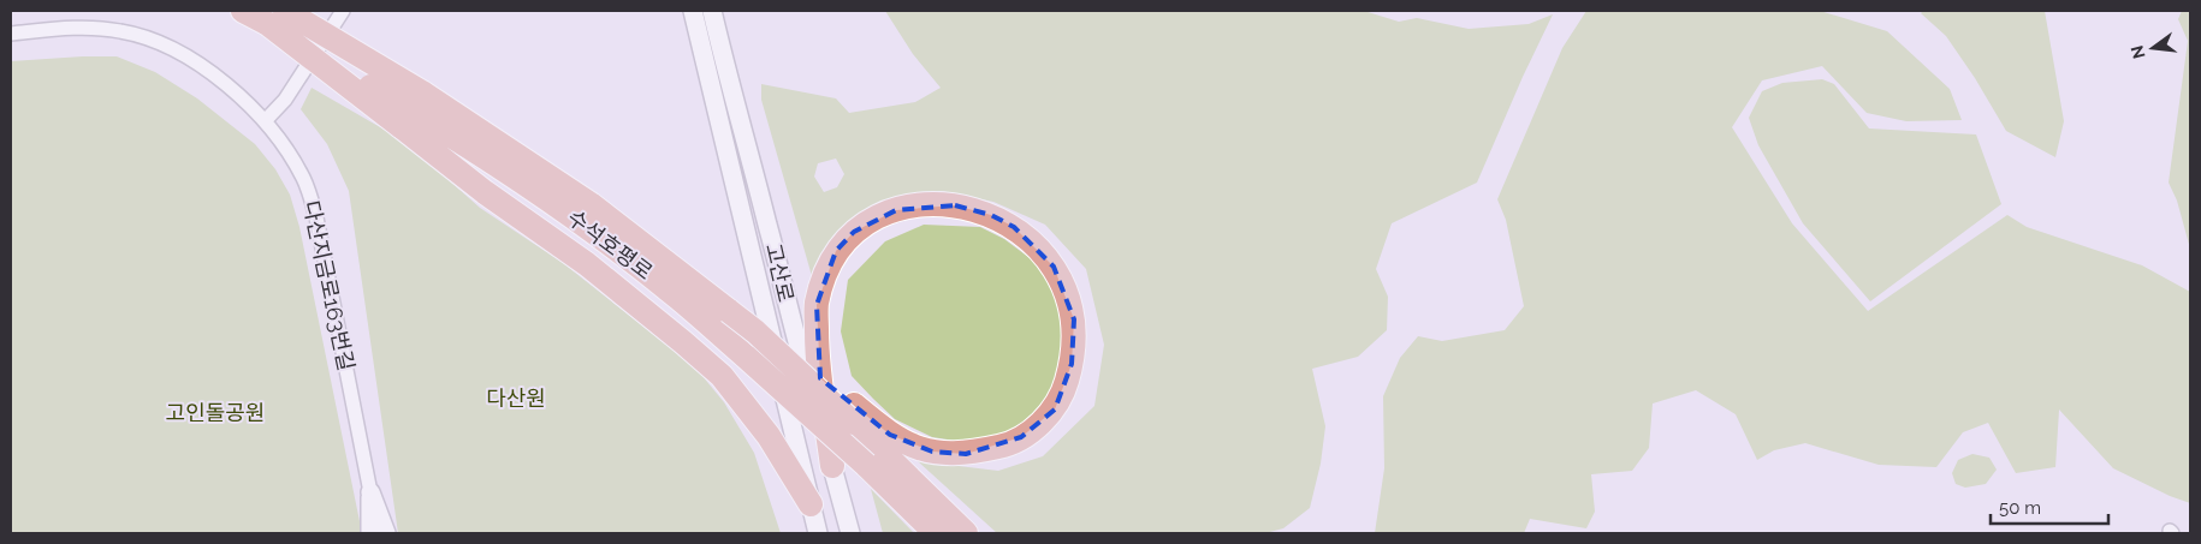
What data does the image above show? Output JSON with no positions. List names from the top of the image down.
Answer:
{
  "streets": {
    "highway": ["수석호평로"],
    "street": ["고산로", "다산지금로163번길"]
  },
  "parks": ["다산원", "고인돌공원"],
  "scale_bar": "50 m",
  "north": "left"
}
